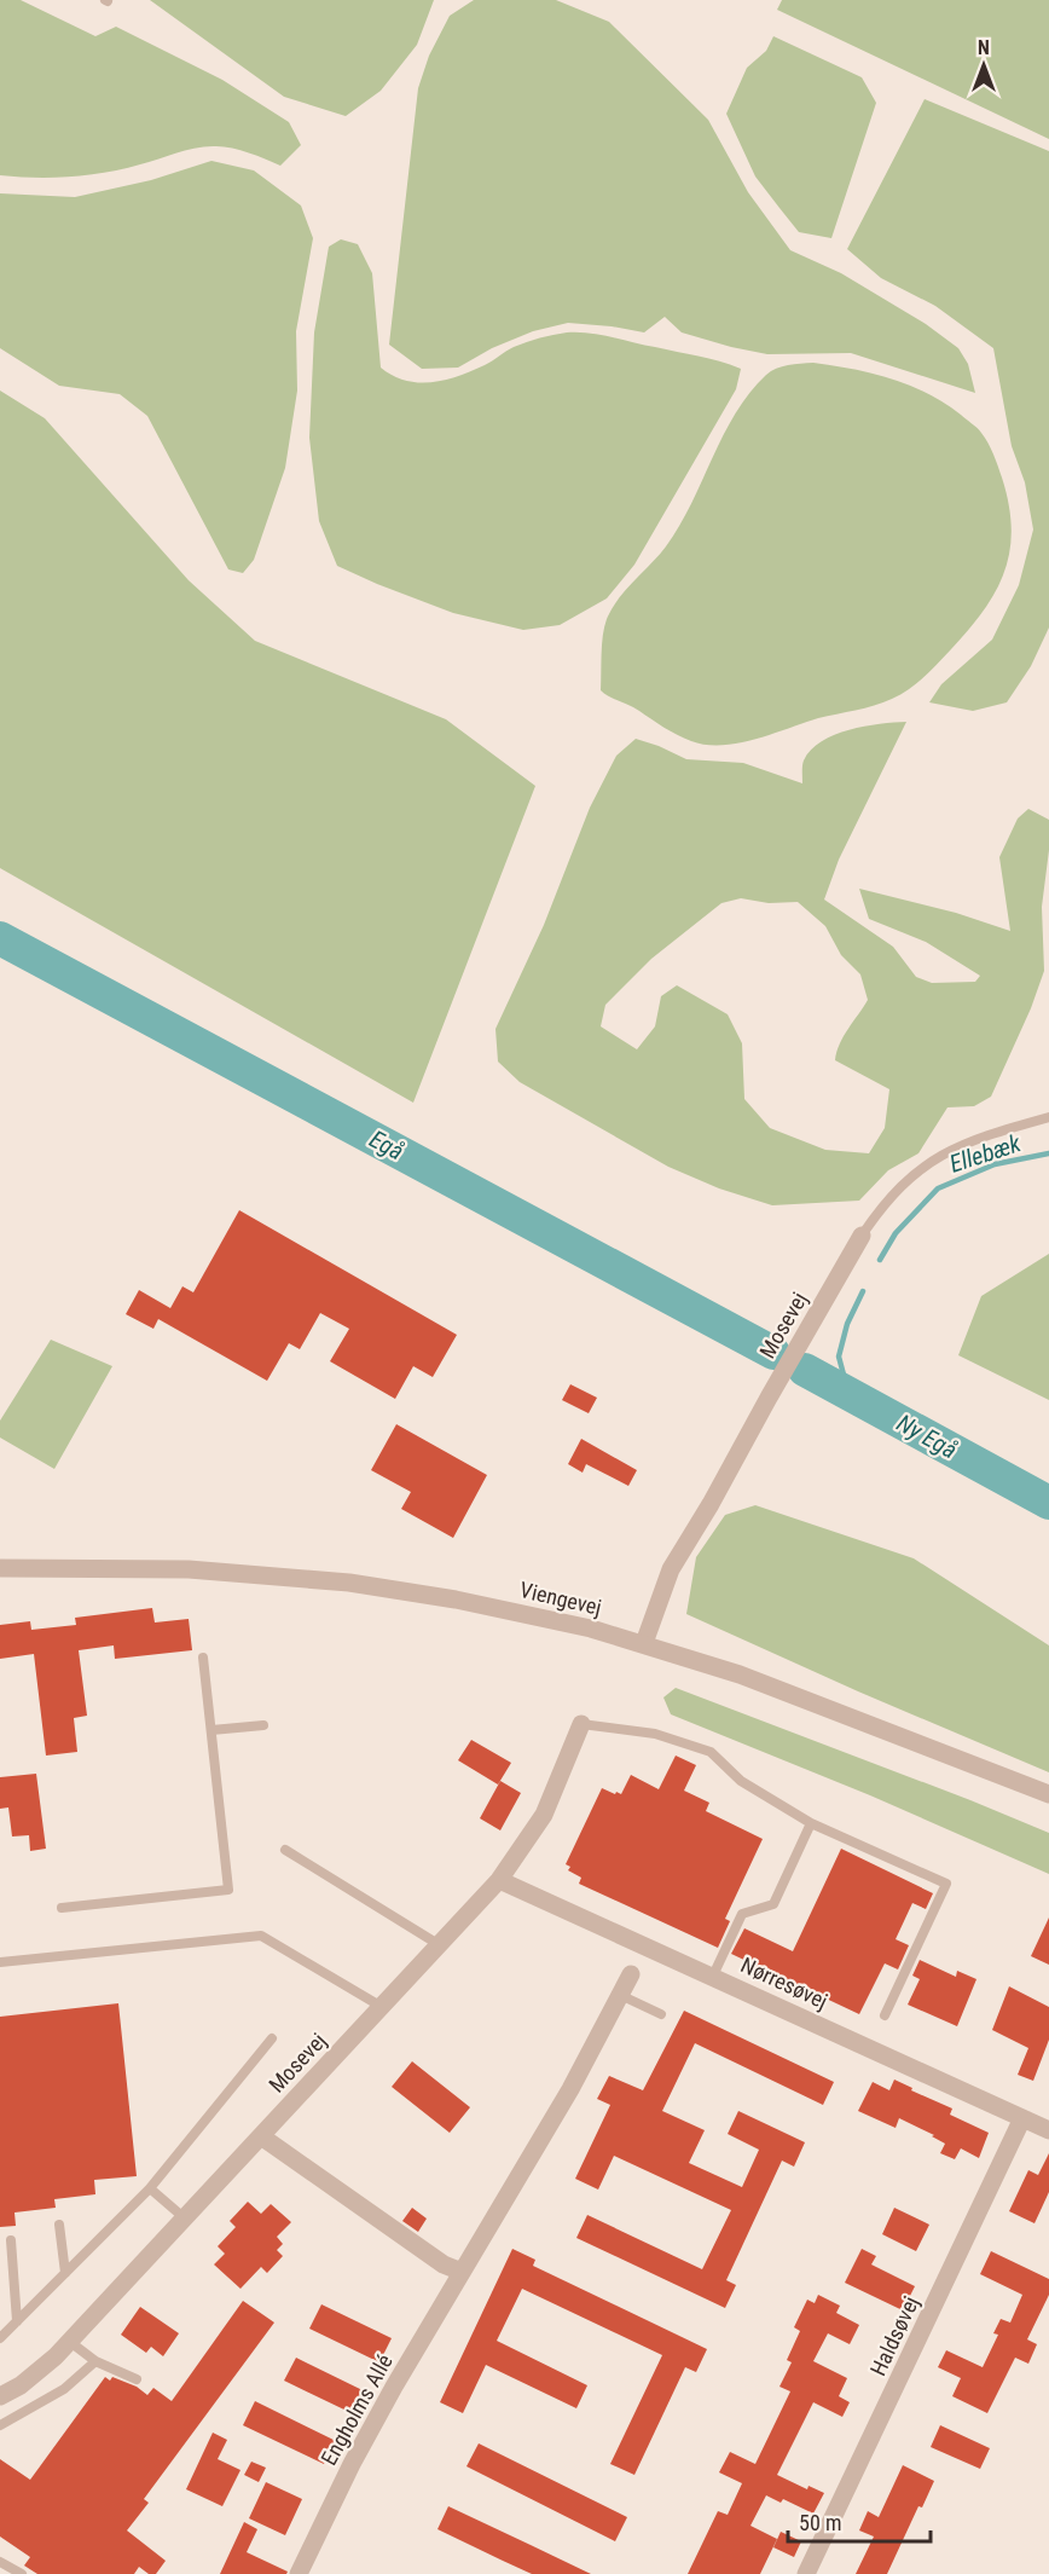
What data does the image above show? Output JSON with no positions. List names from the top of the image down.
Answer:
{
  "streets": {
    "street": [
      "Mosevej",
      "Viengevej",
      "Nørresøvej",
      "Haldsøvej",
      "Engholms Allé"
    ]
  },
  "crossings": [
    ["Mosevej", "Viengevej"],
    ["Mosevej", "Nørresøvej"],
    ["Nørresøvej", "Haldsøvej"]
  ],
  "water": ["Egå", "Ellebæk", "Ny Egå"],
  "scale_bar": "50 m",
  "north": "top"
}
